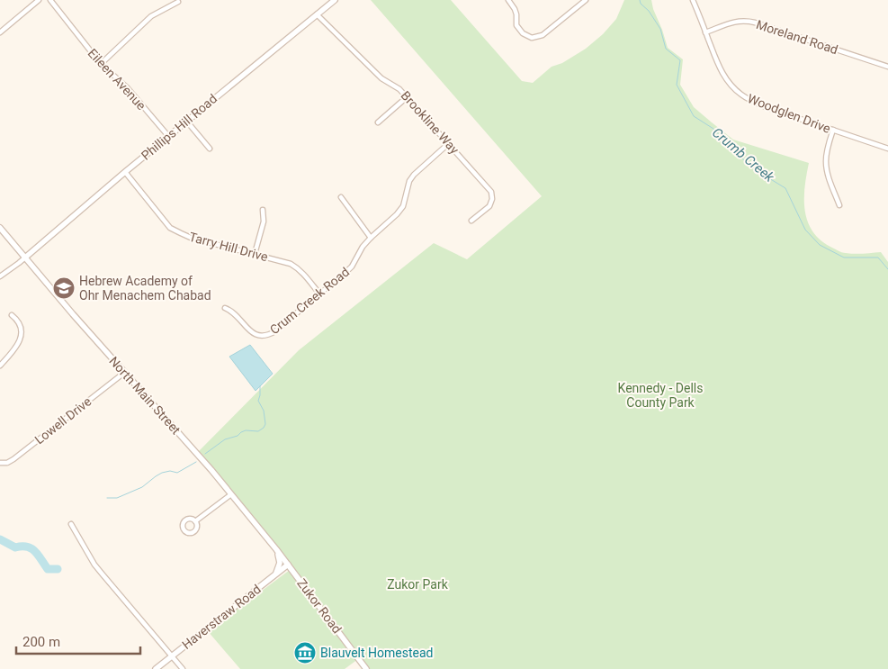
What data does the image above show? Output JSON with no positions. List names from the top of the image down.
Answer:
{
  "streets": {
    "street": [
      "Moreland Road",
      "Eileen Avenue",
      "Woodglen Drive",
      "Brookline Way",
      "Phillips Hill Road",
      "Tarry Hill Drive",
      "Crum Creek Road",
      "North Main Street",
      "Lowell Drive",
      "Zukor Road",
      "Haverstraw Road"
    ]
  },
  "crossings": [
    ["Moreland Road", "Woodglen Drive"],
    ["Eileen Avenue", "Phillips Hill Road"],
    ["Brookline Way", "Phillips Hill Road"],
    ["Brookline Way", "Crum Creek Road"],
    ["Phillips Hill Road", "Tarry Hill Drive"],
    ["Phillips Hill Road", "North Main Street"],
    ["Tarry Hill Drive", "Crum Creek Road"],
    ["North Main Street", "Lowell Drive"],
    ["North Main Street", "Zukor Road"],
    ["North Main Street", "Haverstraw Road"],
    ["Zukor Road", "Haverstraw Road"]
  ],
  "water": ["Crumb Creek"],
  "parks": ["Kennedy - Dells County Park", "Zukor Park"],
  "places": {
    "school or university": ["Hebrew Academy of Ohr Menachem Chabad"],
    "museum": ["Blauvelt Homestead"]
  },
  "scale_bar": "200 m"
}
